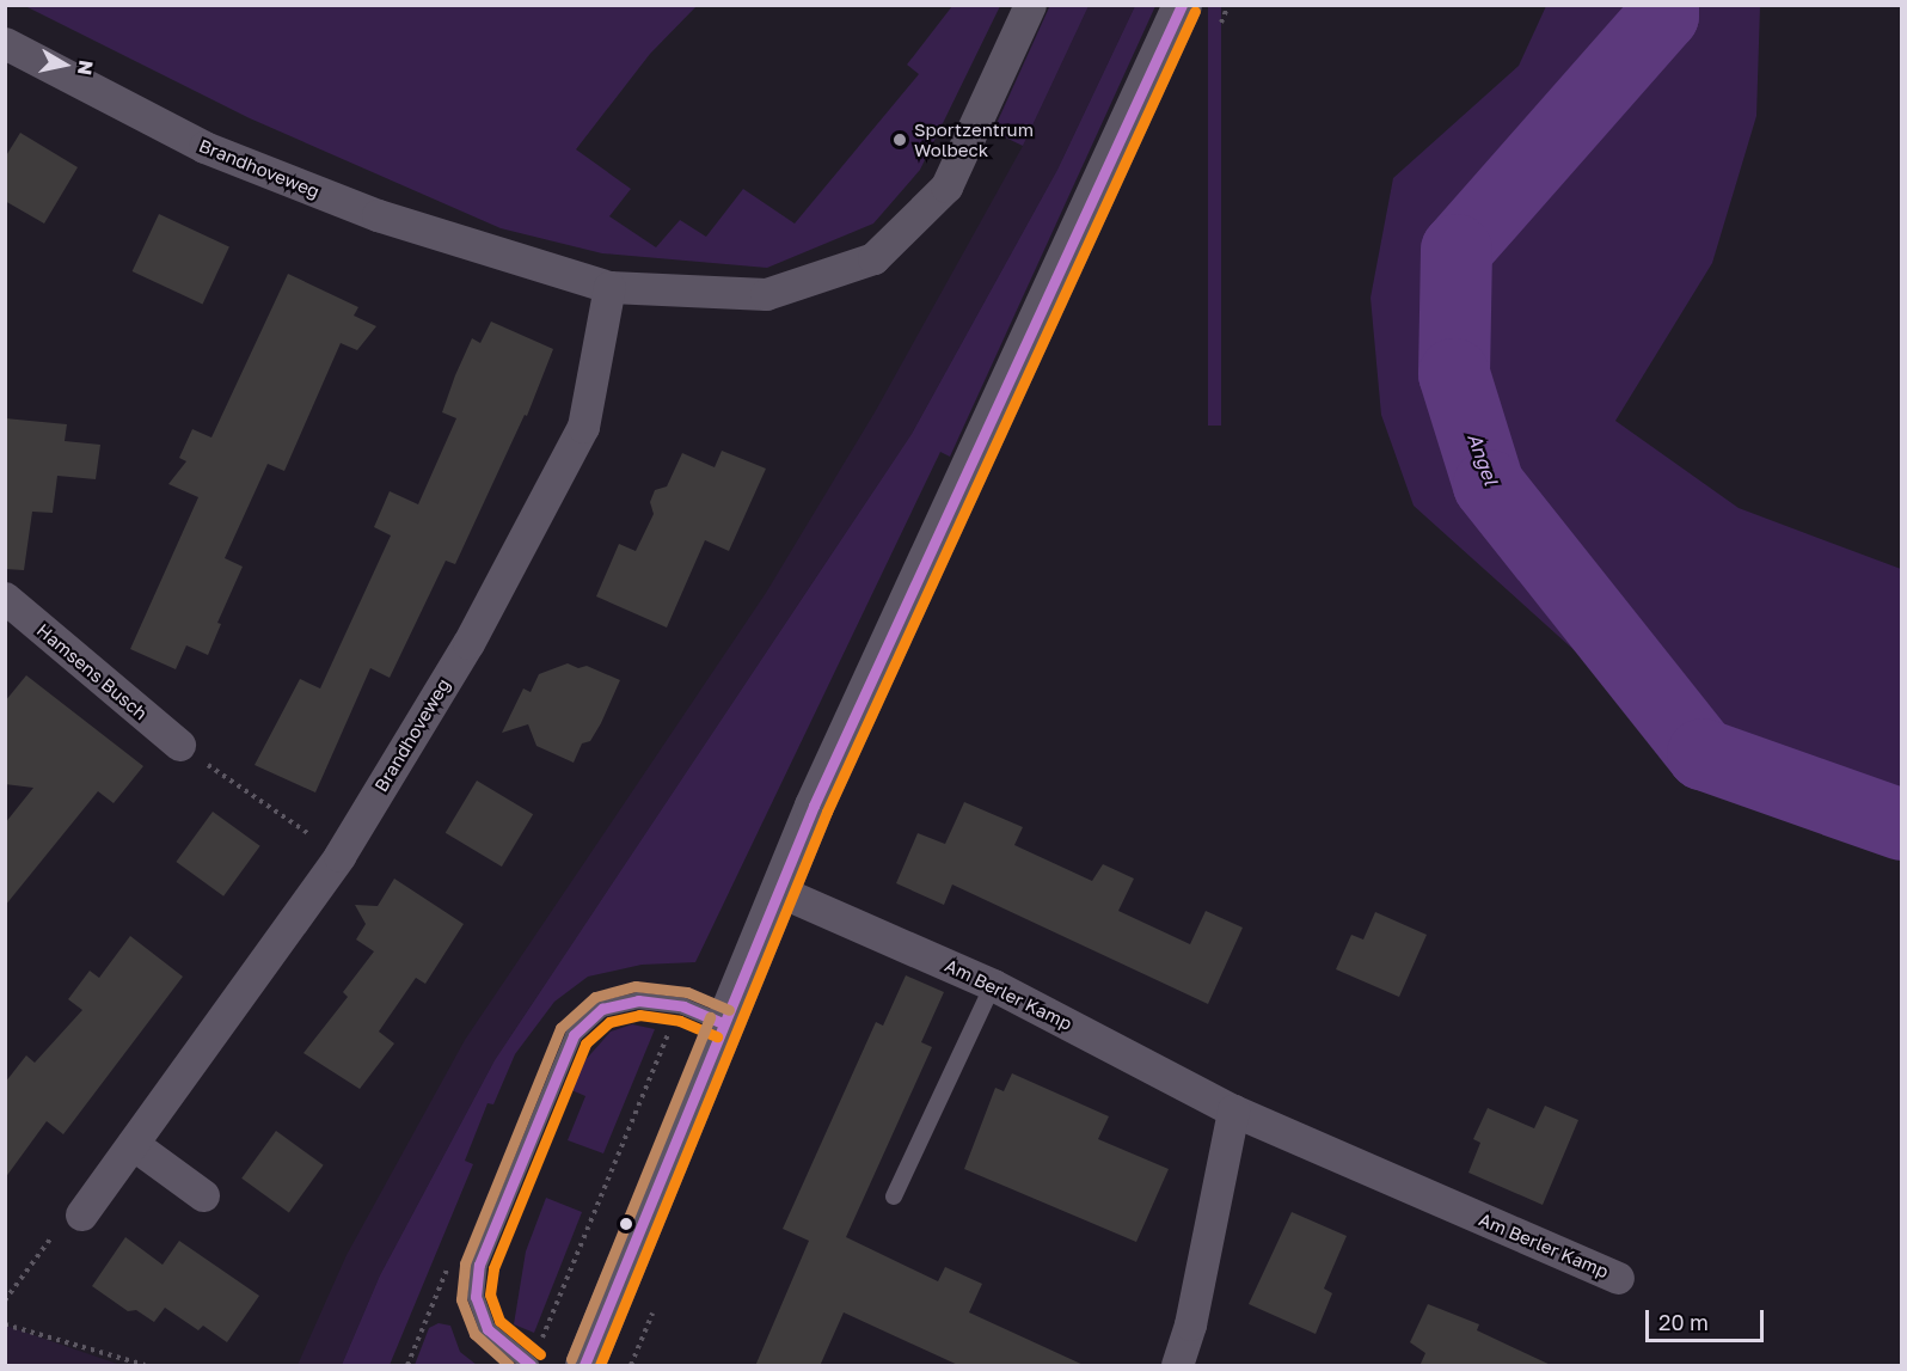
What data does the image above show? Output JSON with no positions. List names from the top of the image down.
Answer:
{
  "streets": {
    "street": ["Brandhoveweg", "Hamsens Busch", "Am Berler Kamp"]
  },
  "water": ["Angel"],
  "places": ["Sportzentrum Wolbeck"],
  "scale_bar": "20 m",
  "north": "right"
}
